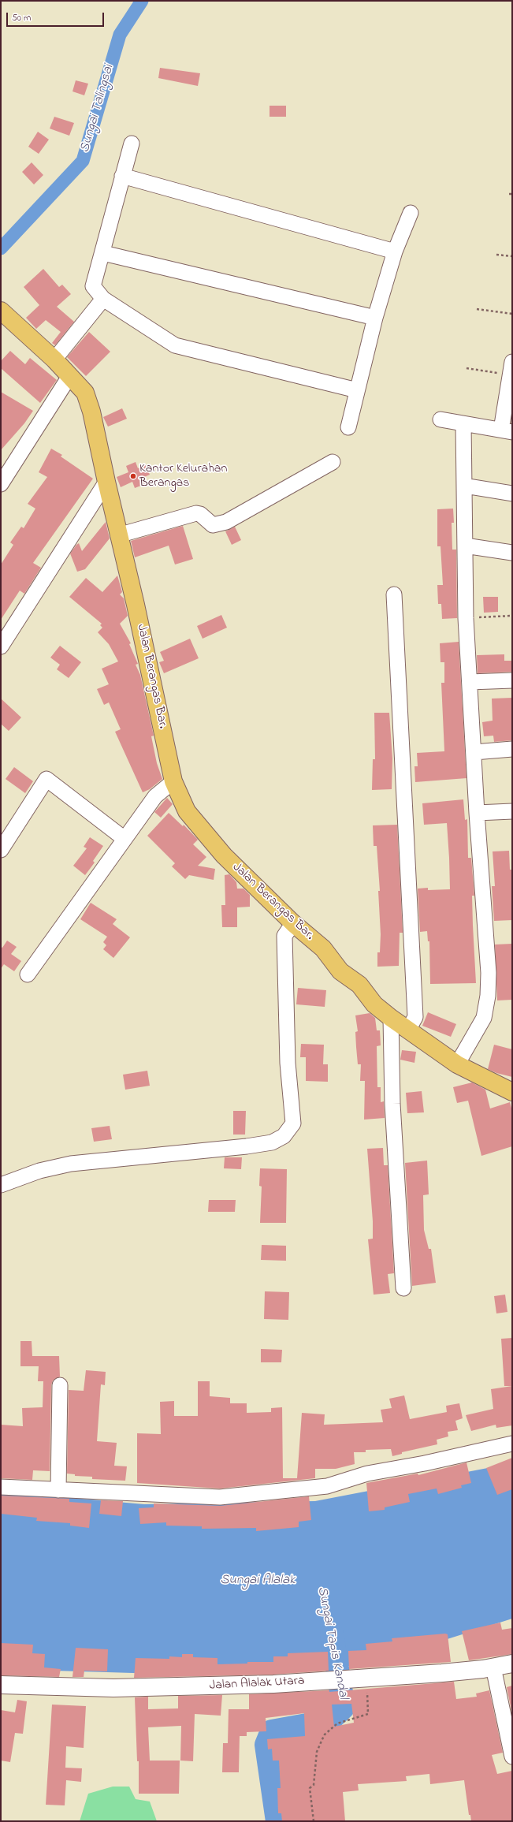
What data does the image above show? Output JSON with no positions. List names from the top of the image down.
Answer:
{
  "streets": {
    "main road": ["Jalan Berangas Bar."],
    "street": ["Jalan Alalak Utara"]
  },
  "water": ["Sungai Talingsai", "Sungai Alalak", "Sungai Tapis Kandal"],
  "places": ["Kantor Kelurahan Berangas"],
  "scale_bar": "50 m"
}
